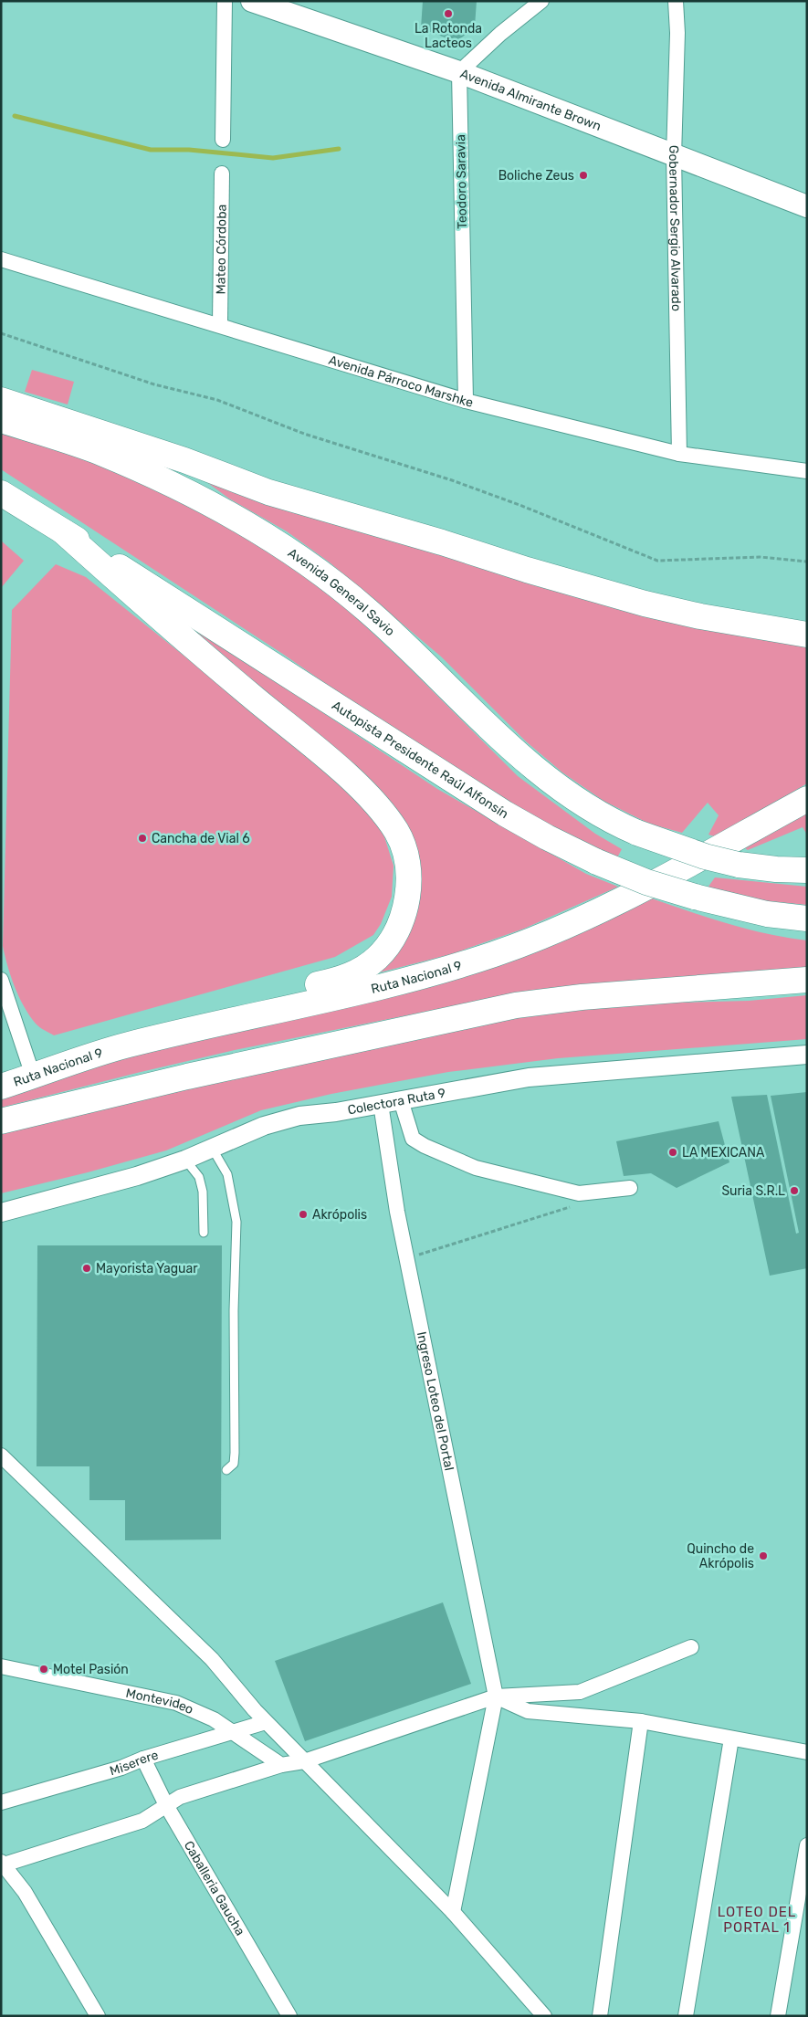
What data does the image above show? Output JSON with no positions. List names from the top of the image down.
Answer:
{
  "streets": {
    "highway": ["Avenida General Savio", "Autopista Presidente Raúl Alfonsín", "Ruta Nacional 9"],
    "main road": ["Avenida Almirante Brown"],
    "street": [
      "Teodoro Saravia",
      "Gobernador Sergio Alvarado",
      "Mateo Córdoba",
      "Avenida Párroco Marshke",
      "Colectora Ruta 9",
      "Ingreso Loteo del Portal",
      "Montevideo",
      "Miserere",
      "Caballeria Gaucha"
    ]
  },
  "crossings": [
    ["Avenida Almirante Brown", "Teodoro Saravia"],
    ["Avenida Almirante Brown", "Gobernador Sergio Alvarado"],
    ["Teodoro Saravia", "Avenida Párroco Marshke"],
    ["Gobernador Sergio Alvarado", "Avenida Párroco Marshke"],
    ["Mateo Córdoba", "Avenida Párroco Marshke"],
    ["Colectora Ruta 9", "Ingreso Loteo del Portal"],
    ["Montevideo", "Miserere"],
    ["Miserere", "Caballeria Gaucha"]
  ],
  "districts": ["LOTEO DEL PORTAL 1"],
  "places": [
    "La Rotonda Lacteos",
    "Boliche Zeus",
    "Cancha de Vial 6",
    "LA MEXICANA",
    "Suria S.R.L",
    "Akrópolis",
    "Mayorista Yaguar",
    "Quincho de Akrópolis",
    "Motel Pasión"
  ]
}
